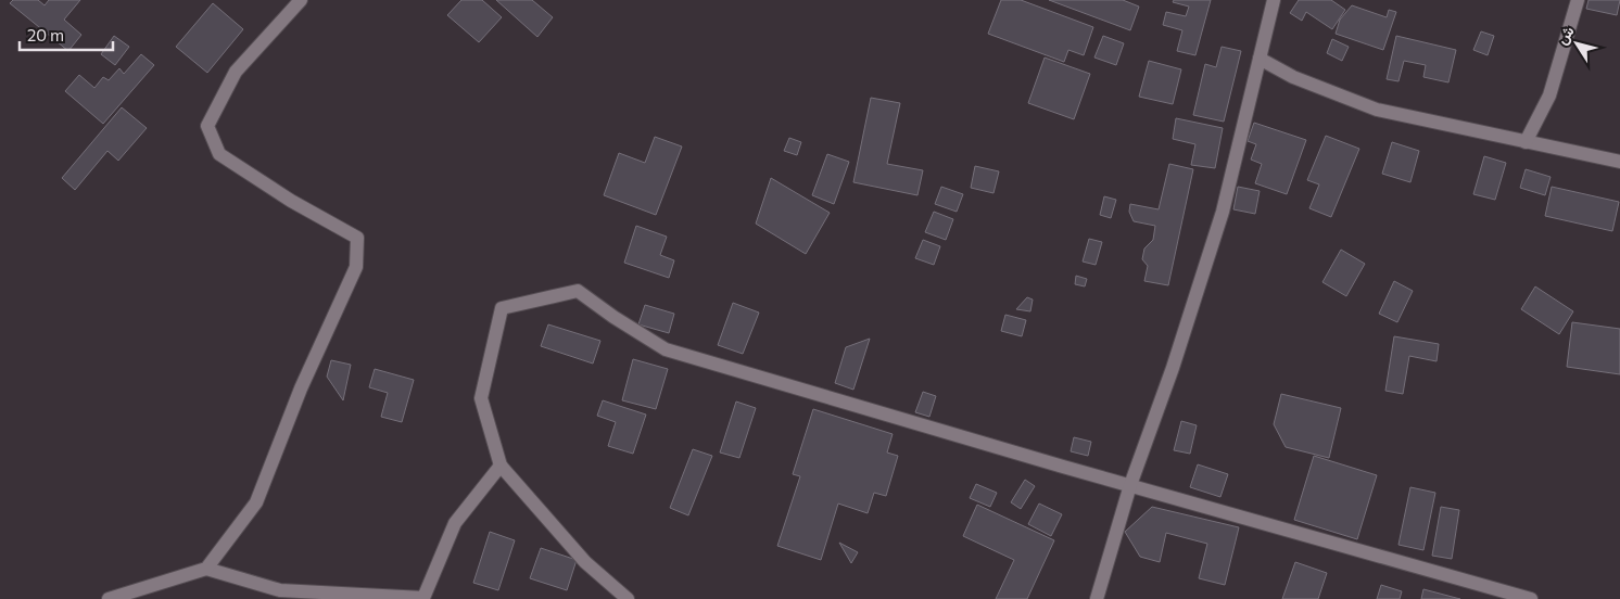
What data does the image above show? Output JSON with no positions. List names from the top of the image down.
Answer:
{
  "scale_bar": "20 m",
  "north": "top left"
}
